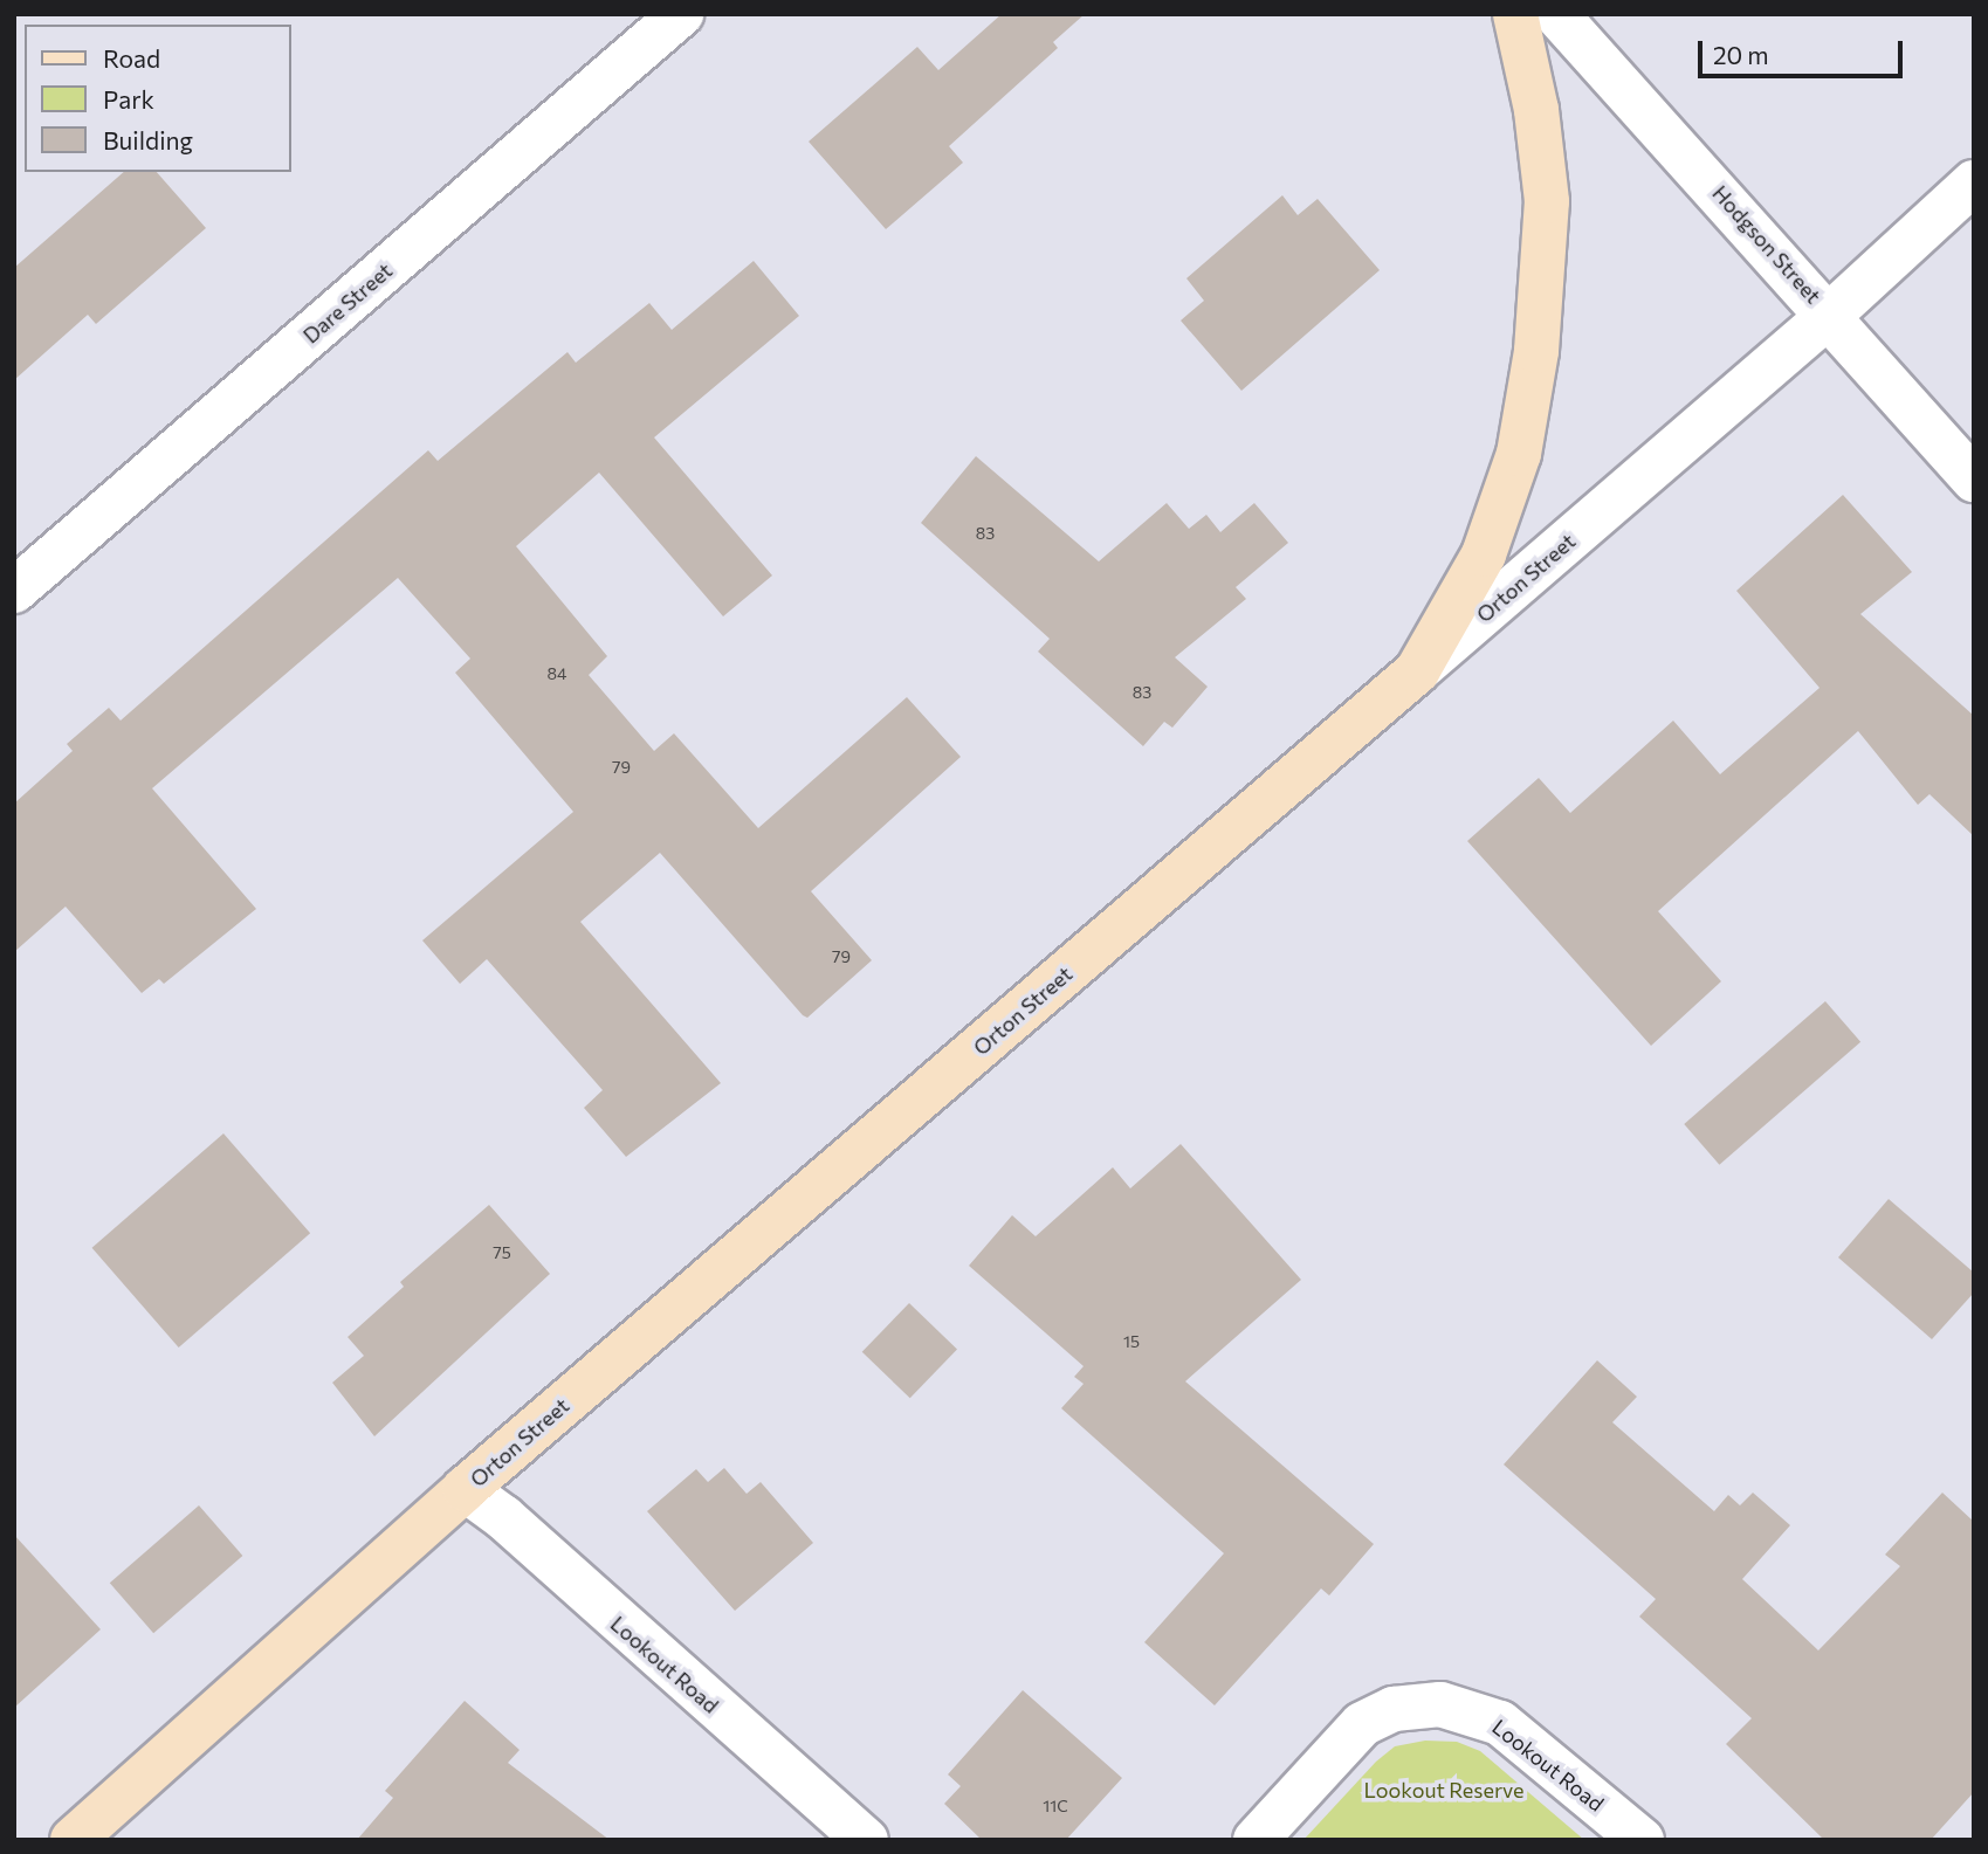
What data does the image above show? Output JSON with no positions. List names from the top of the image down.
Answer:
{
  "streets": {
    "main road": ["Orton Street"],
    "street": ["Hodgson Street", "Dare Street", "Lookout Road"]
  },
  "crossings": [
    ["Hodgson Street", "Orton Street"],
    ["Orton Street", "Lookout Road"]
  ],
  "parks": ["Lookout Reserve"],
  "house_numbers": [
    "83",
    "84",
    "83",
    "79",
    "79",
    "75",
    "15",
    "11C"
  ],
  "legend": ["Road", "Park", "Building"],
  "scale_bar": "20 m"
}
